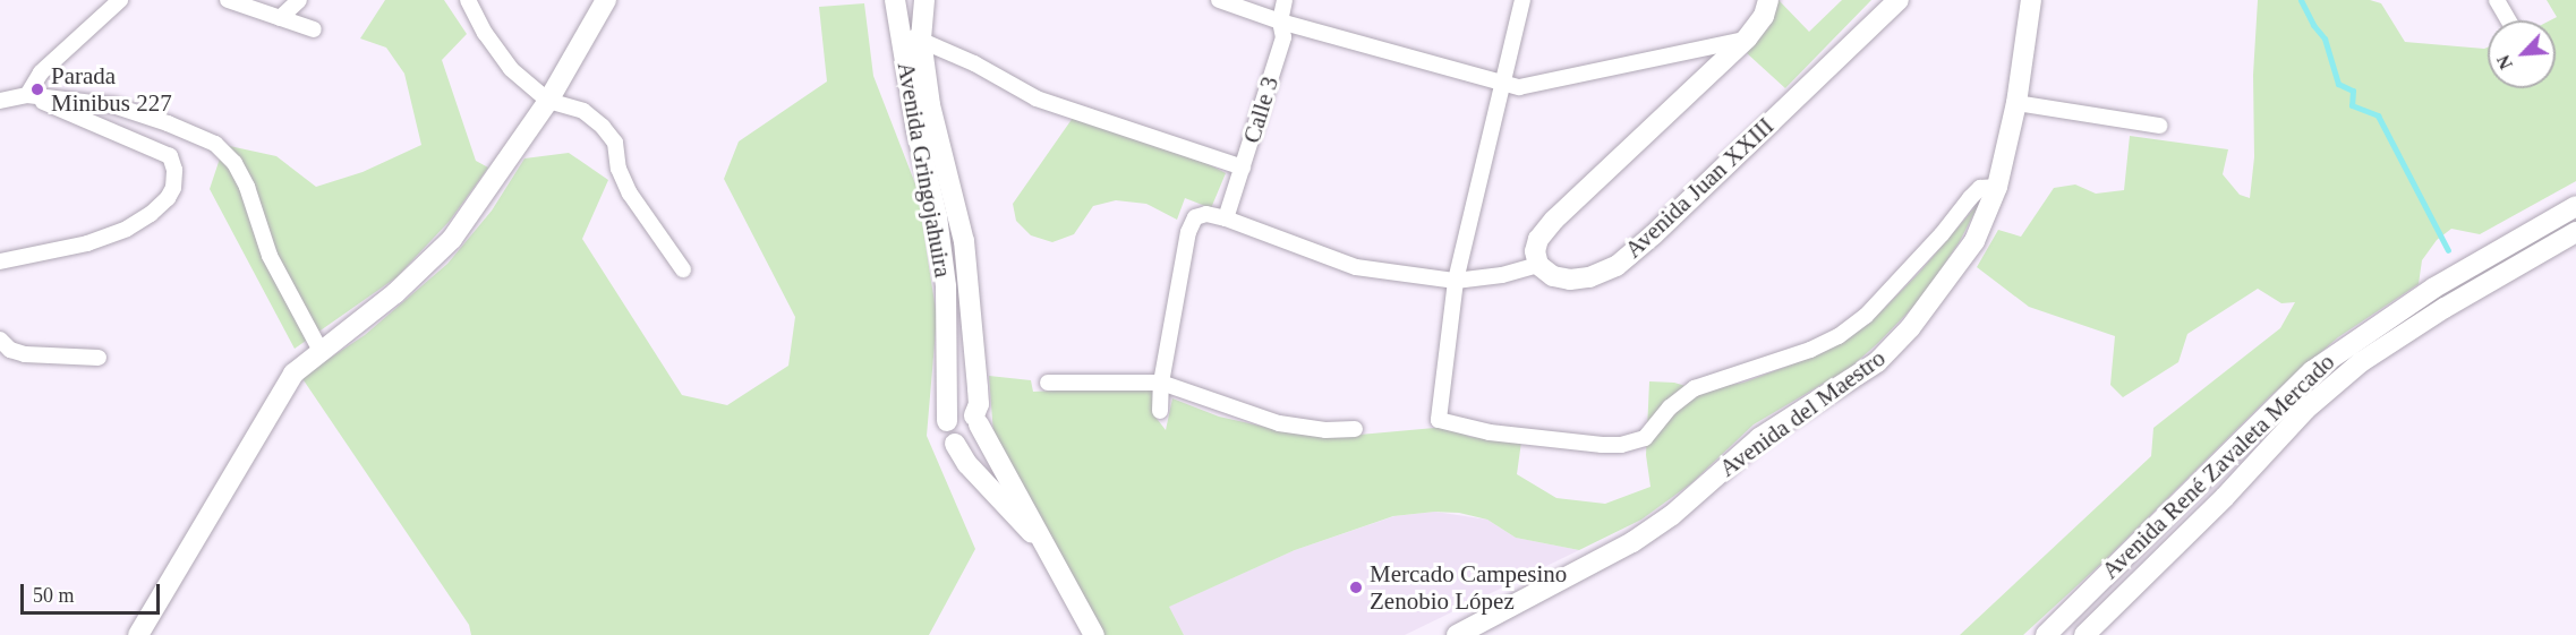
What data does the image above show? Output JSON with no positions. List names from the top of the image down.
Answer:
{
  "streets": {
    "main road": [
      "Avenida Gringojahuira",
      "Avenida Juan XXIII",
      "Avenida del Maestro",
      "Avenida René Zavaleta Mercado"
    ],
    "street": ["Calle 3"]
  },
  "places": ["Parada Minibus 227", "Mercado Campesino Zenobio López"],
  "scale_bar": "50 m",
  "north": "bottom left"
}
